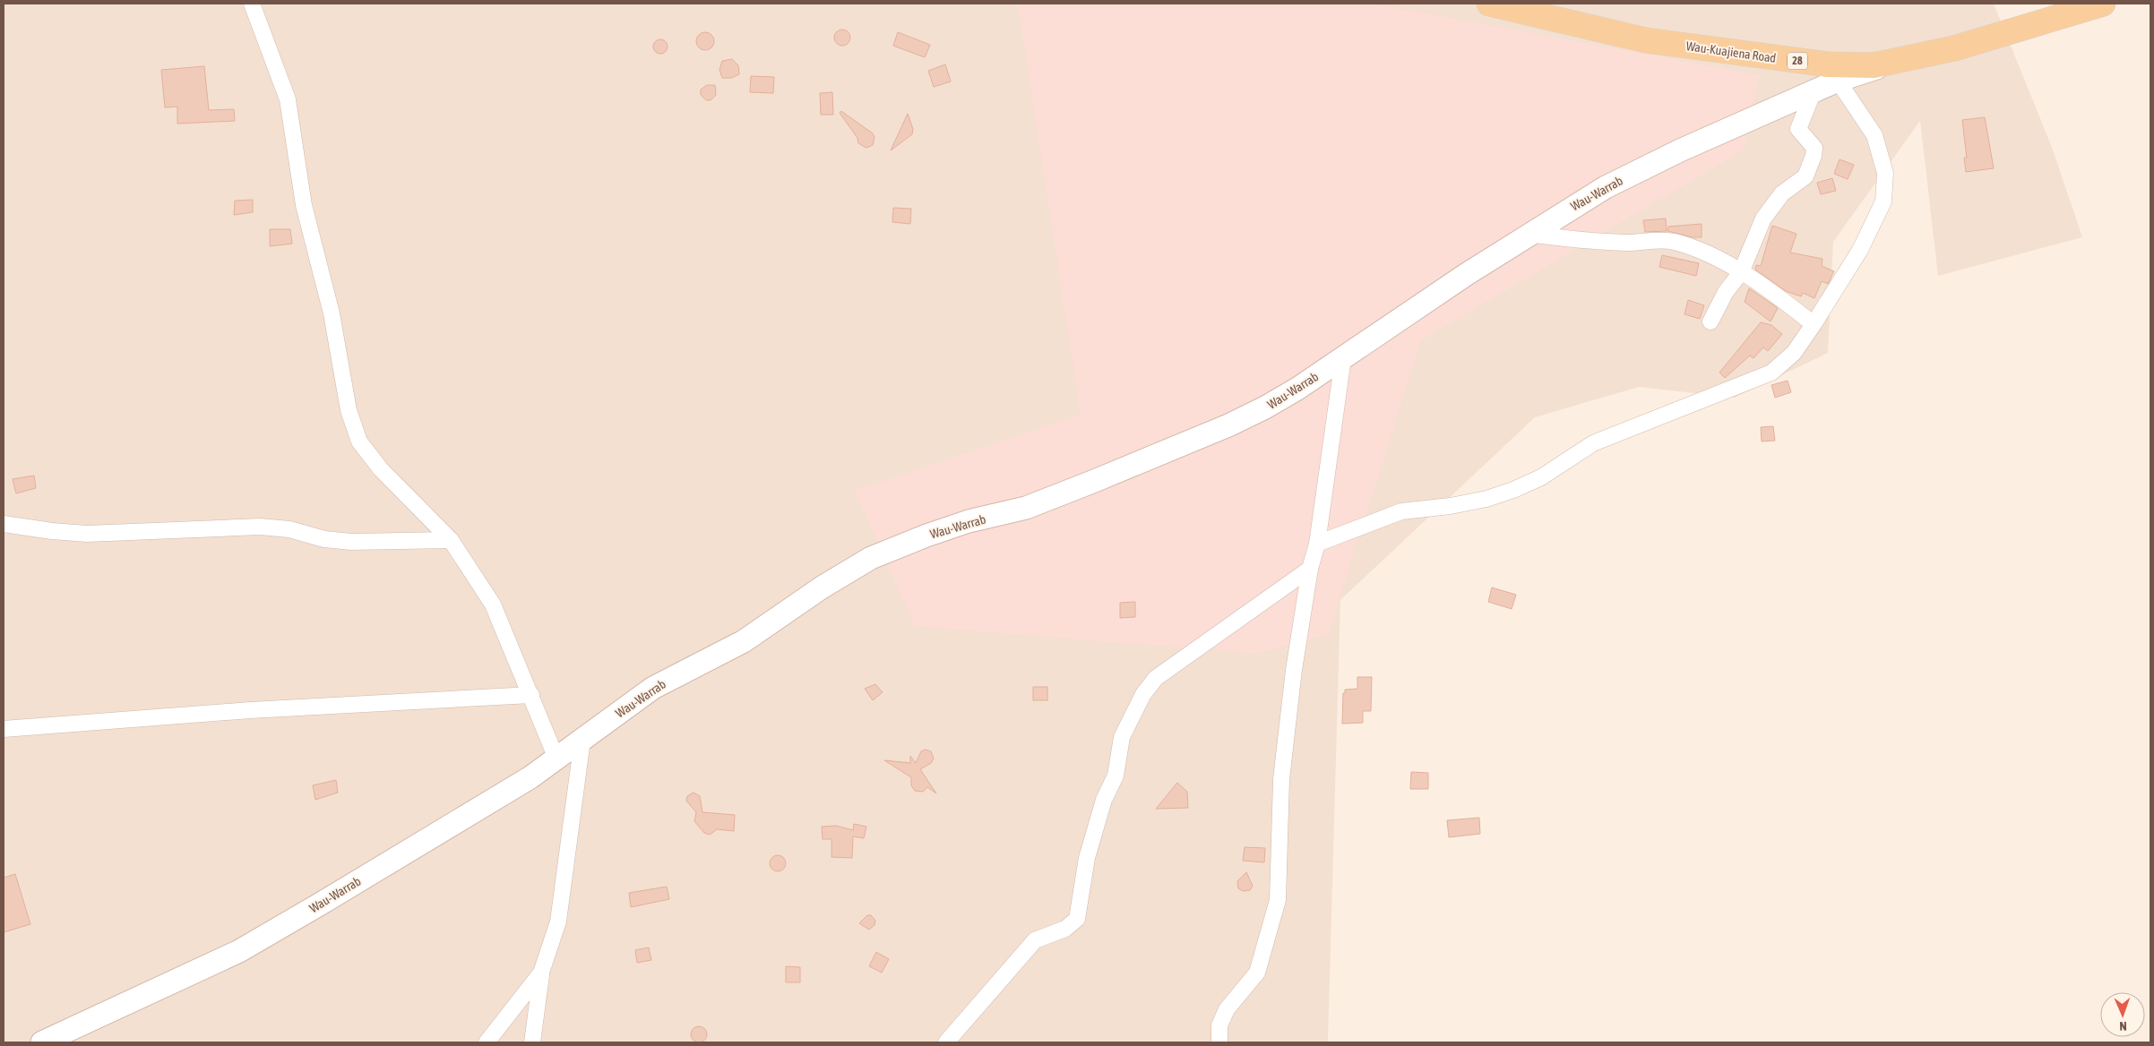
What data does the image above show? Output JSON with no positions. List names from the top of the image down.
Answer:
{
  "streets": {
    "main road": ["Wau-Kuajiena Road", "28", "Wau-Warrab"]
  },
  "crossings": [
    ["Wau-Kuajiena Road", "Wau-Warrab"]
  ],
  "north": "bottom"
}
